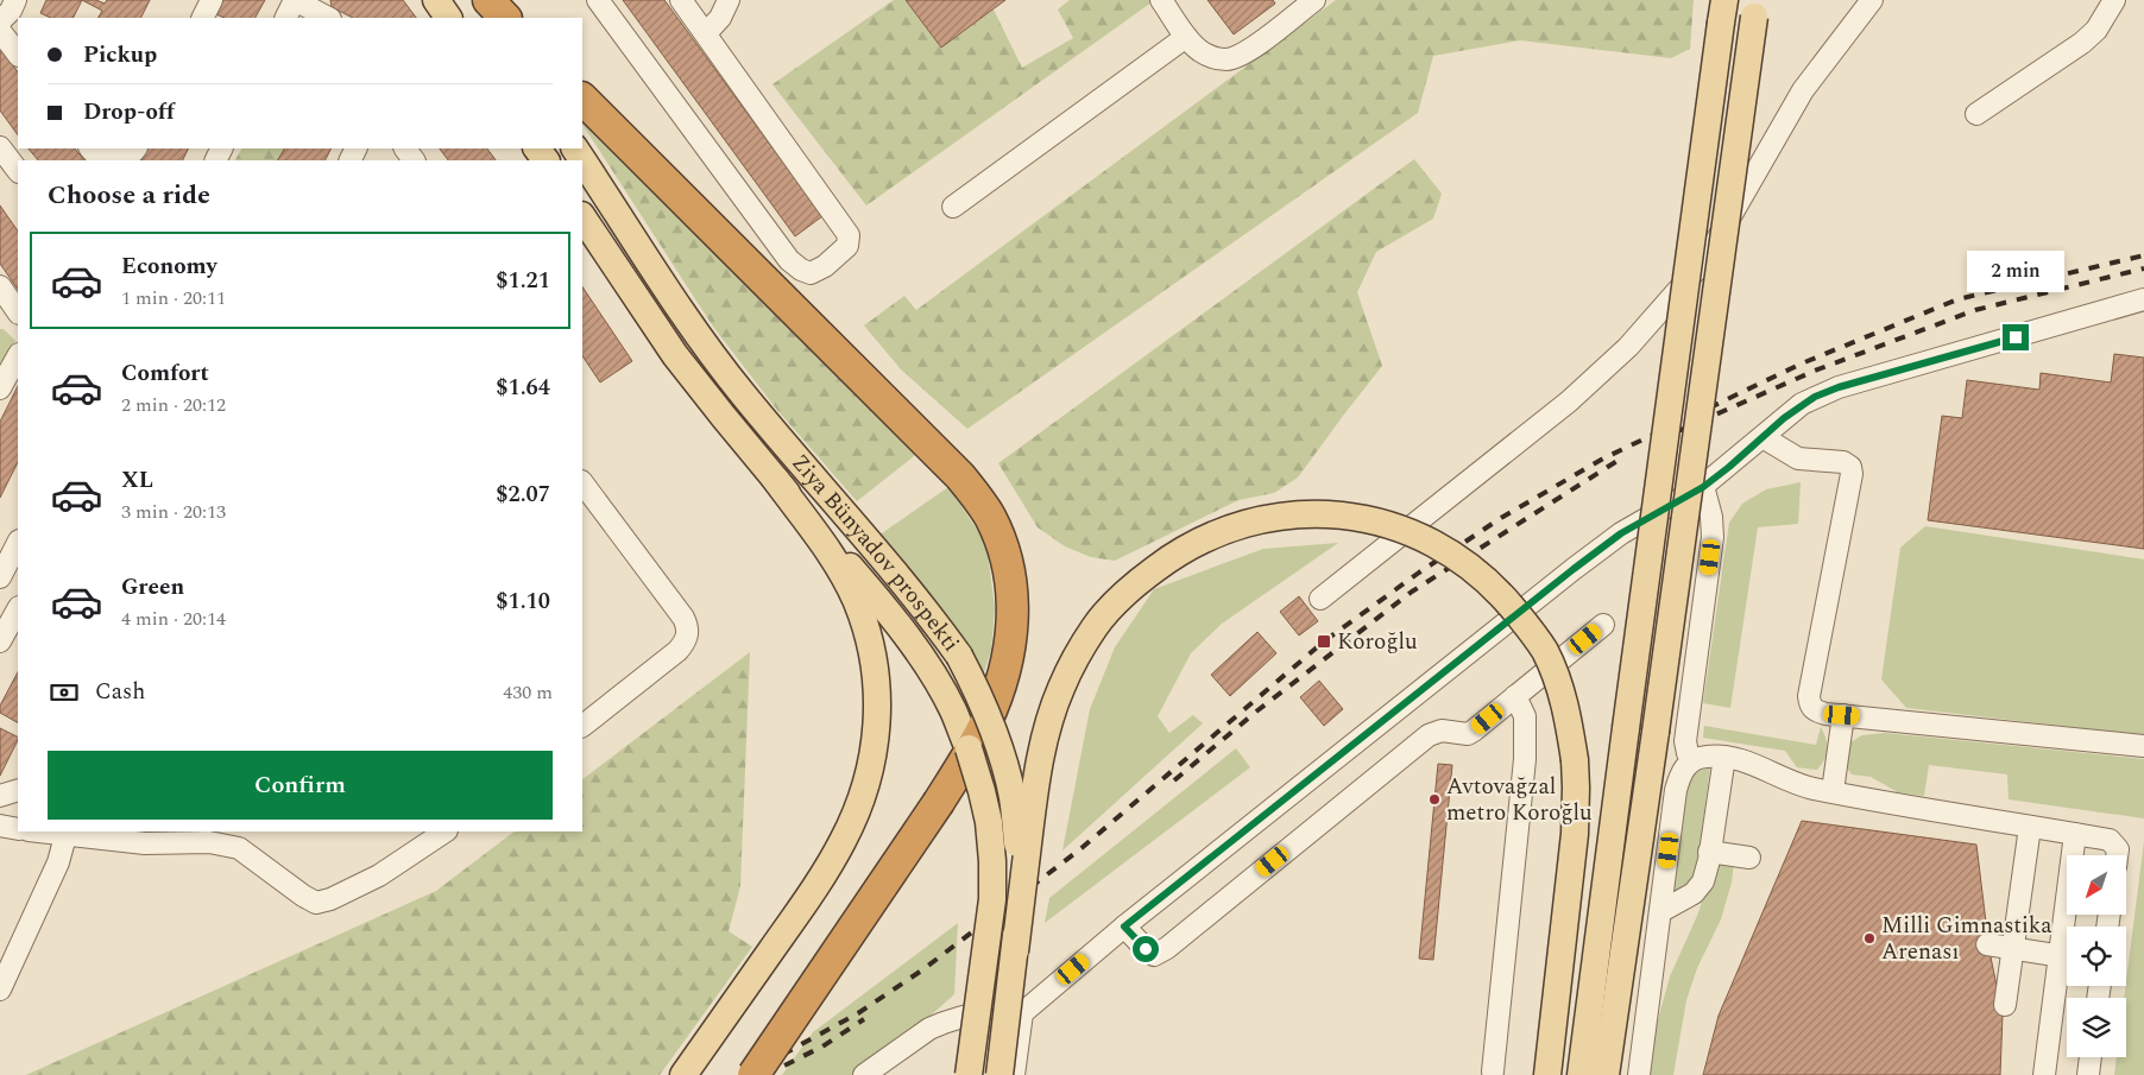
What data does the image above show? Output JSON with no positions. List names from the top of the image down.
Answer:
{
  "streets": {
    "main road": ["Ziya Bünyadov prospekti"]
  },
  "places": {
    "transit": ["Koroğlu"],
    "other": ["Avtovağzal metro Koroğlu", "Milli Gimnastika Arenası"]
  },
  "north": "bottom left",
  "page": {
    "banner": ["Pickup", "Drop-off"],
    "heading": "Choose a ride",
    "list": [
      {
        "name": "Economy",
        "note": "1 min · 20:11",
        "value": "$1.21"
      },
      {
        "name": "Comfort",
        "note": "2 min · 20:12",
        "value": "$1.64"
      },
      {
        "name": "XL",
        "note": "3 min · 20:13",
        "value": "$2.07"
      },
      {
        "name": "Green",
        "note": "4 min · 20:14",
        "value": "$1.10"
      }
    ],
    "bubble": "2 min",
    "pay": ["Cash", "430 m"],
    "buttons": "Confirm"
  }
}
